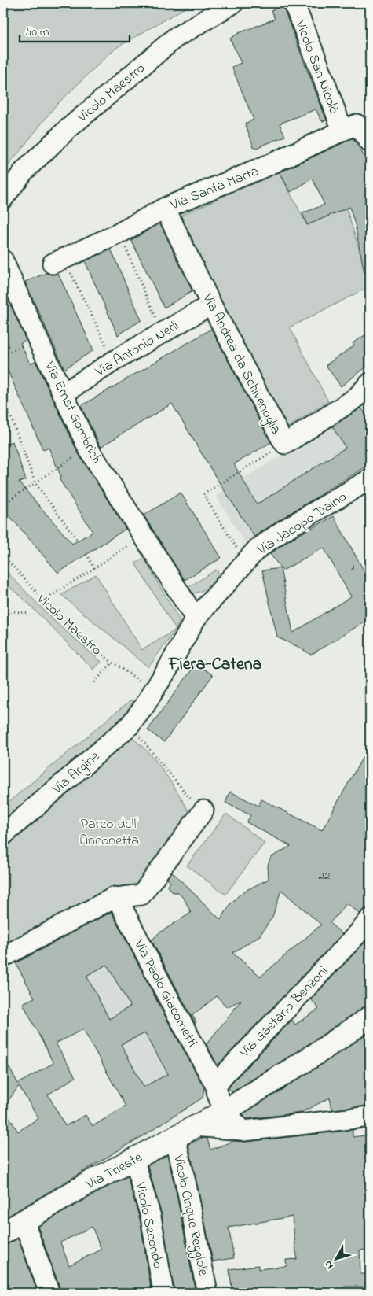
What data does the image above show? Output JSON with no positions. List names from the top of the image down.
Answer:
{
  "streets": {
    "main road": ["Via Trieste"],
    "street": [
      "Vicolo San Nicolò",
      "Vicolo Maestro",
      "Via Santa Marta",
      "Via Antonio Nerli",
      "Via Andrea da Schivenoglia",
      "Via Ernst Gombrich",
      "Via Jacopo Daino",
      "Via Argine",
      "Via Paolo Giacometti",
      "Via Gaetano Benzoni",
      "Vicolo Cinque Reggiole",
      "Vicolo Secondo"
    ]
  },
  "crossings": [
    ["Vicolo San Nicolò", "Via Santa Marta"],
    ["Via Santa Marta", "Via Andrea da Schivenoglia"],
    ["Via Antonio Nerli", "Via Andrea da Schivenoglia"],
    ["Via Antonio Nerli", "Via Ernst Gombrich"],
    ["Via Ernst Gombrich", "Via Jacopo Daino"],
    ["Via Jacopo Daino", "Via Argine"],
    ["Via Paolo Giacometti", "Via Gaetano Benzoni"],
    ["Via Trieste", "Vicolo Cinque Reggiole"],
    ["Via Trieste", "Vicolo Secondo"]
  ],
  "districts": ["Fiera-Catena"],
  "parks": ["Parco dell' Anconetta"],
  "house_numbers": ["1", "22"],
  "scale_bar": "50 m",
  "north": "bottom left"
}
